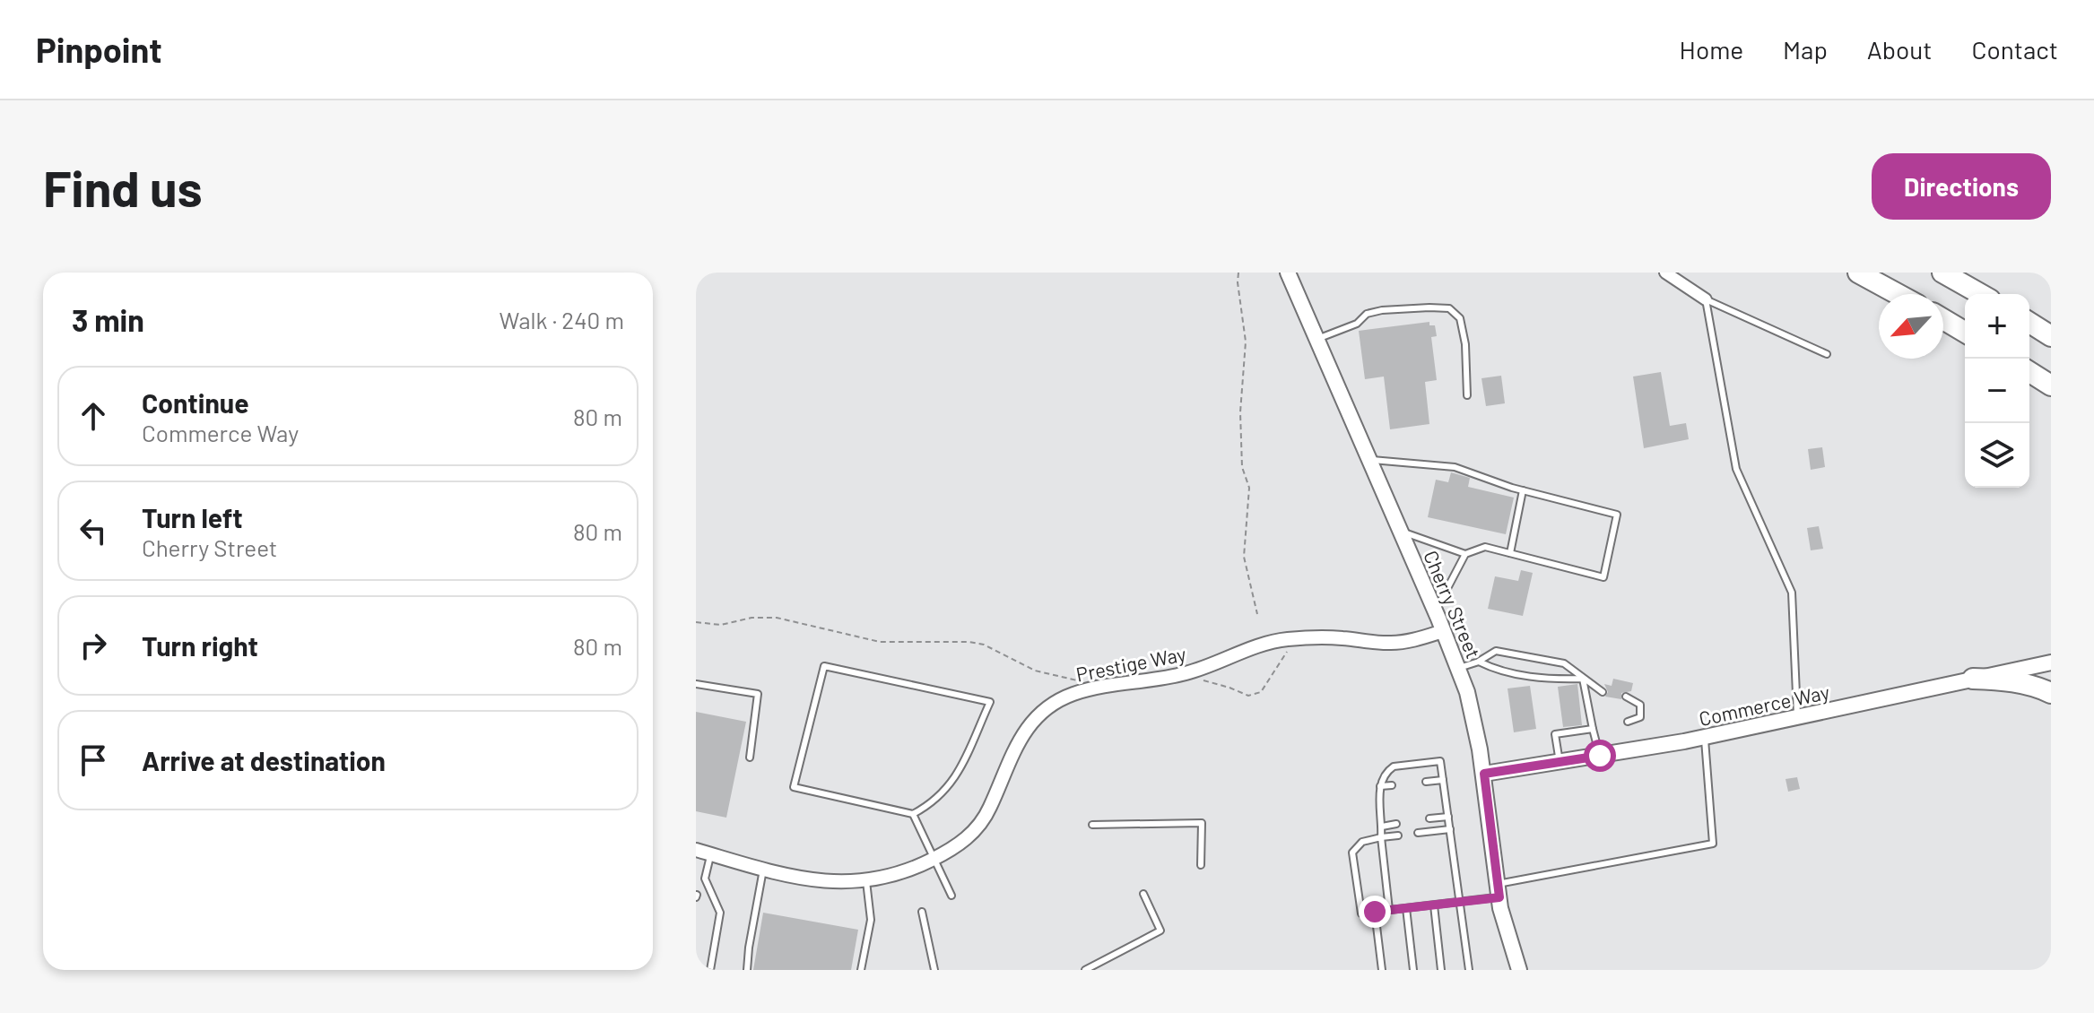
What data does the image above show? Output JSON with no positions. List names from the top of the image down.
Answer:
{
  "streets": {
    "main road": ["Cherry Street", "Commerce Way"],
    "street": ["Prestige Way"]
  },
  "crossings": [
    ["Cherry Street", "Prestige Way"],
    ["Cherry Street", "Commerce Way"]
  ],
  "north": "bottom left",
  "page": {
    "header": "Pinpoint",
    "nav": [
      "Home",
      "Map",
      "About",
      "Contact"
    ],
    "buttons": "Directions",
    "title": "Find us",
    "heading": ["3 min", "Walk · 240 m"],
    "map_buttons": ["+", "−"],
    "list": [
      ["Continue", "Commerce Way", "80 m"],
      ["Turn left", "Cherry Street", "80 m"],
      ["Turn right", "80 m"],
      "Arrive at destination"
    ]
  }
}
